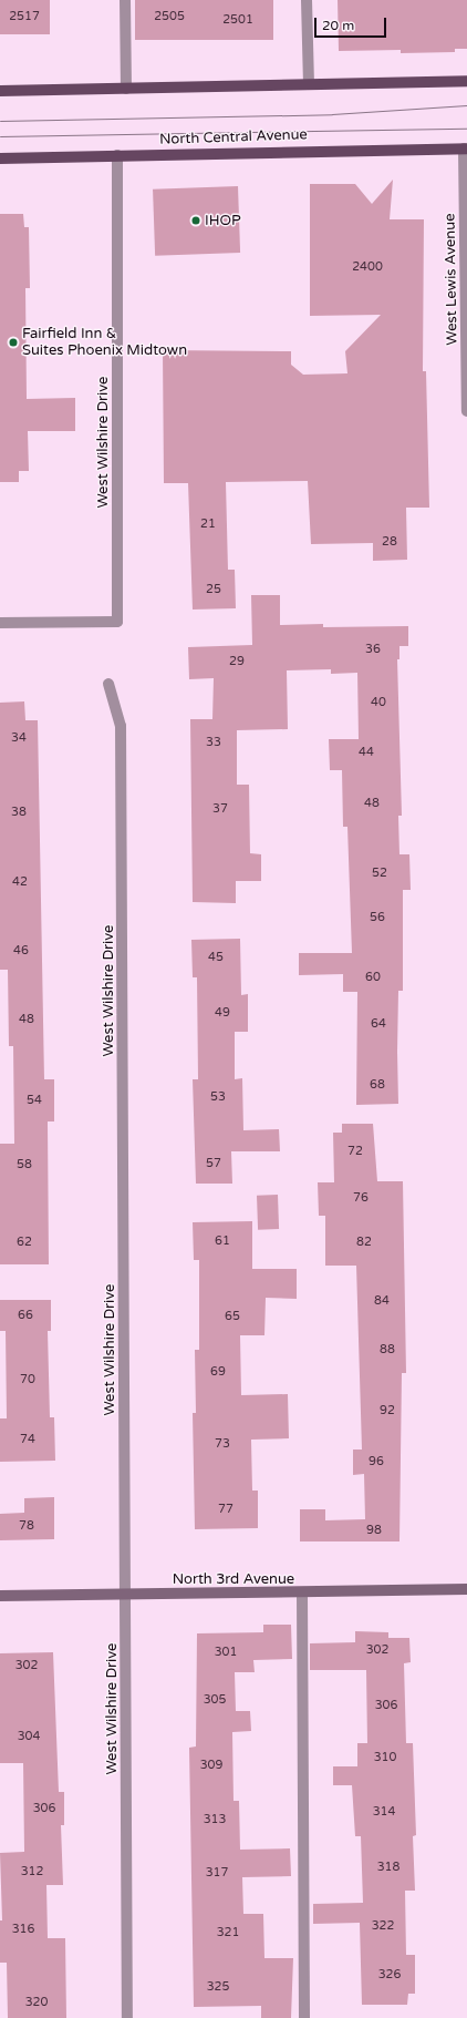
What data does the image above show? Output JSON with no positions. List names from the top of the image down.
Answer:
{
  "streets": {
    "main road": ["North Central Avenue"],
    "street": ["West Lewis Avenue", "West Wilshire Drive", "North 3rd Avenue"]
  },
  "crossings": [
    ["North Central Avenue", "West Lewis Avenue"],
    ["North Central Avenue", "West Wilshire Drive"],
    ["West Wilshire Drive", "North 3rd Avenue"]
  ],
  "places": ["IHOP", "Fairfield Inn & Suites Phoenix Midtown"],
  "house_numbers": [
    "2517",
    "2505",
    "2501",
    "2400",
    "21",
    "28",
    "25",
    "36",
    "29",
    "40",
    "34",
    "33",
    "44",
    "48",
    "37",
    "38",
    "52",
    "42",
    "56",
    "46",
    "45",
    "60",
    "49",
    "48",
    "64",
    "68",
    "53",
    "54",
    "72",
    "57",
    "58",
    "76",
    "61",
    "62",
    "82",
    "84",
    "66",
    "65",
    "88",
    "69",
    "70",
    "92",
    "74",
    "73",
    "96",
    "77",
    "78",
    "98",
    "302",
    "301",
    "302",
    "305",
    "306",
    "304",
    "310",
    "309",
    "306",
    "314",
    "313",
    "318",
    "312",
    "317",
    "322",
    "316",
    "321",
    "326",
    "325",
    "320"
  ],
  "scale_bar": "20 m"
}
